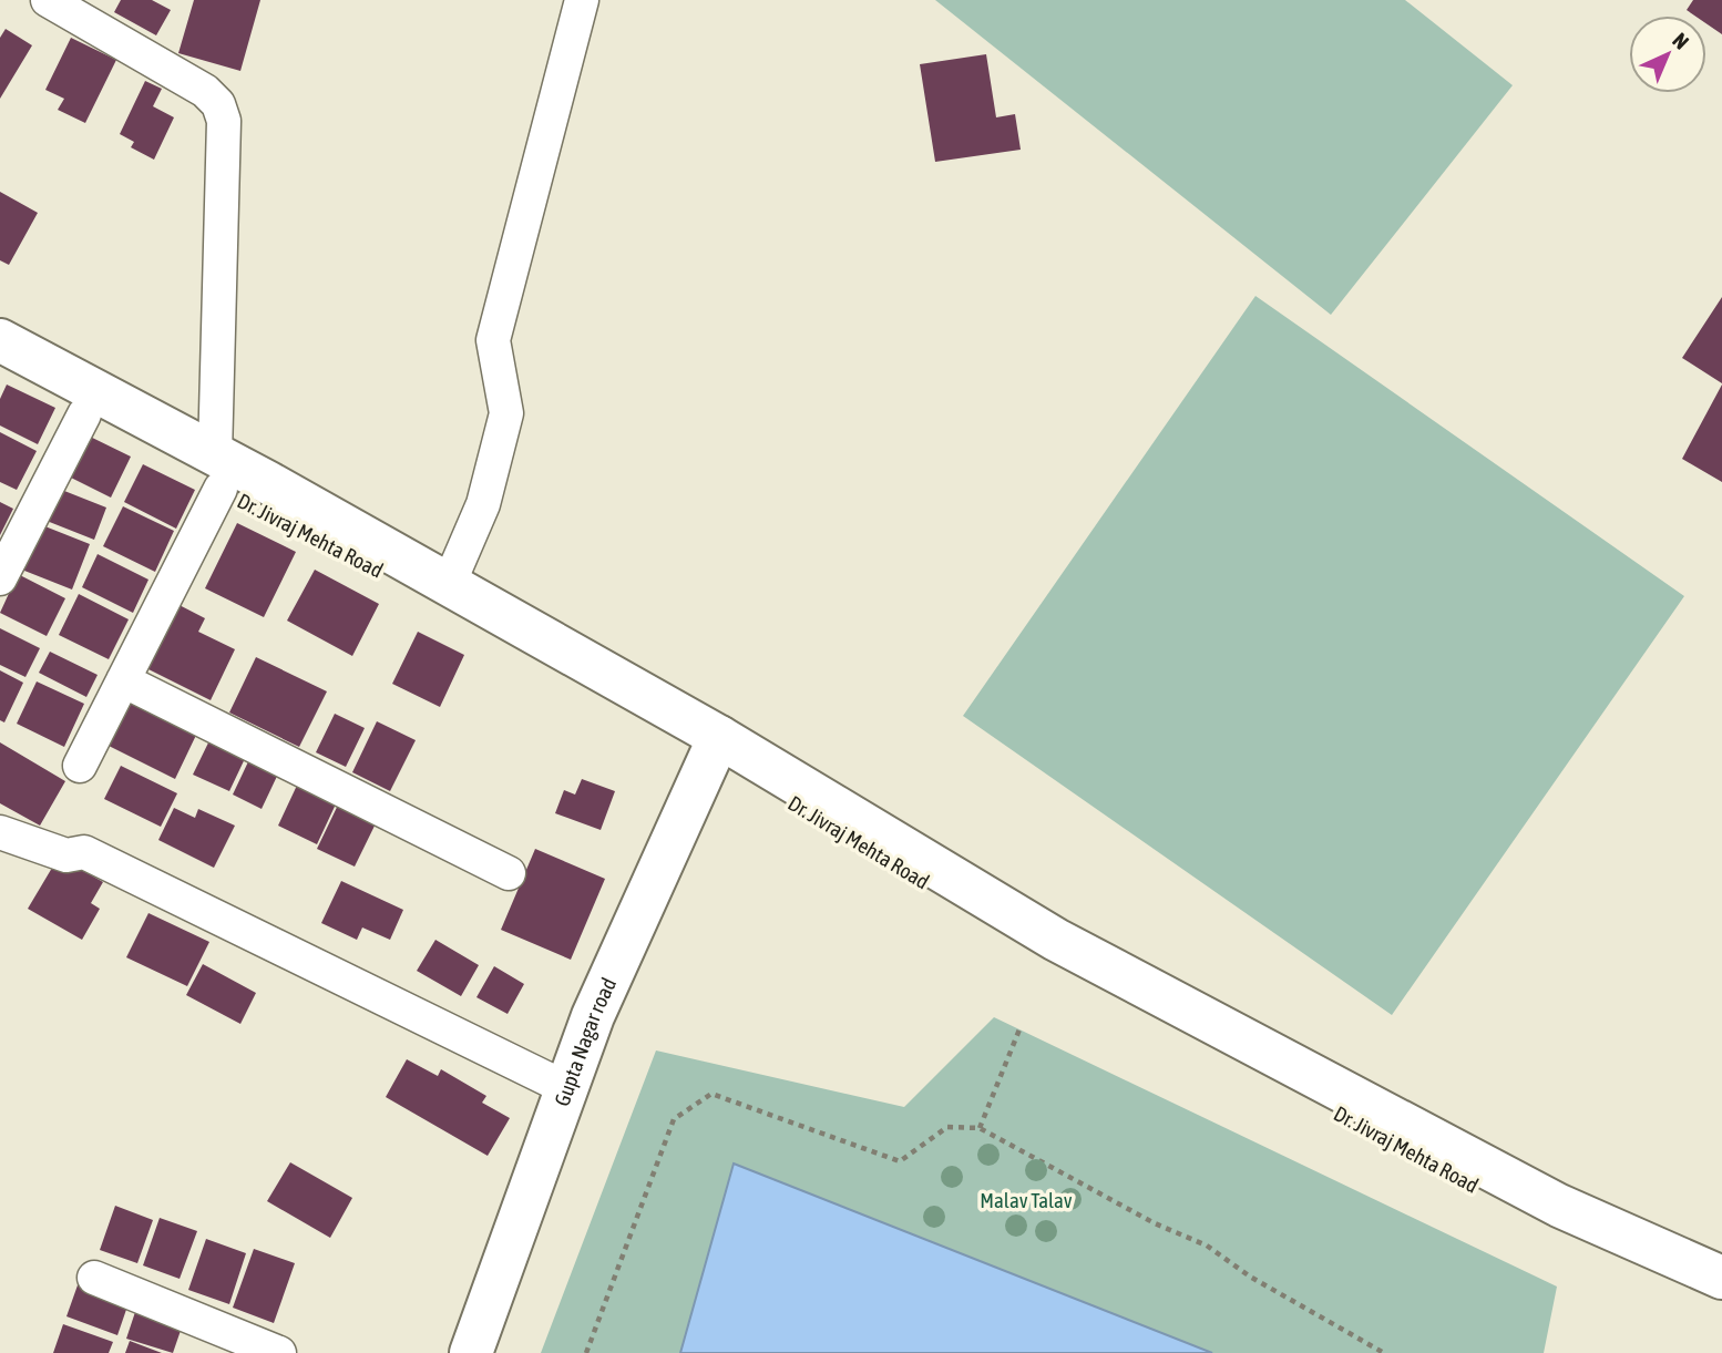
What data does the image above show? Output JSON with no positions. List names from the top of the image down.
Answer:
{
  "streets": {
    "main road": ["Dr. Jivraj Mehta Road", "Gupta Nagar road"]
  },
  "crossings": [
    ["Dr. Jivraj Mehta Road", "Gupta Nagar road"]
  ],
  "parks": ["Malav Talav"],
  "north": "top right"
}
